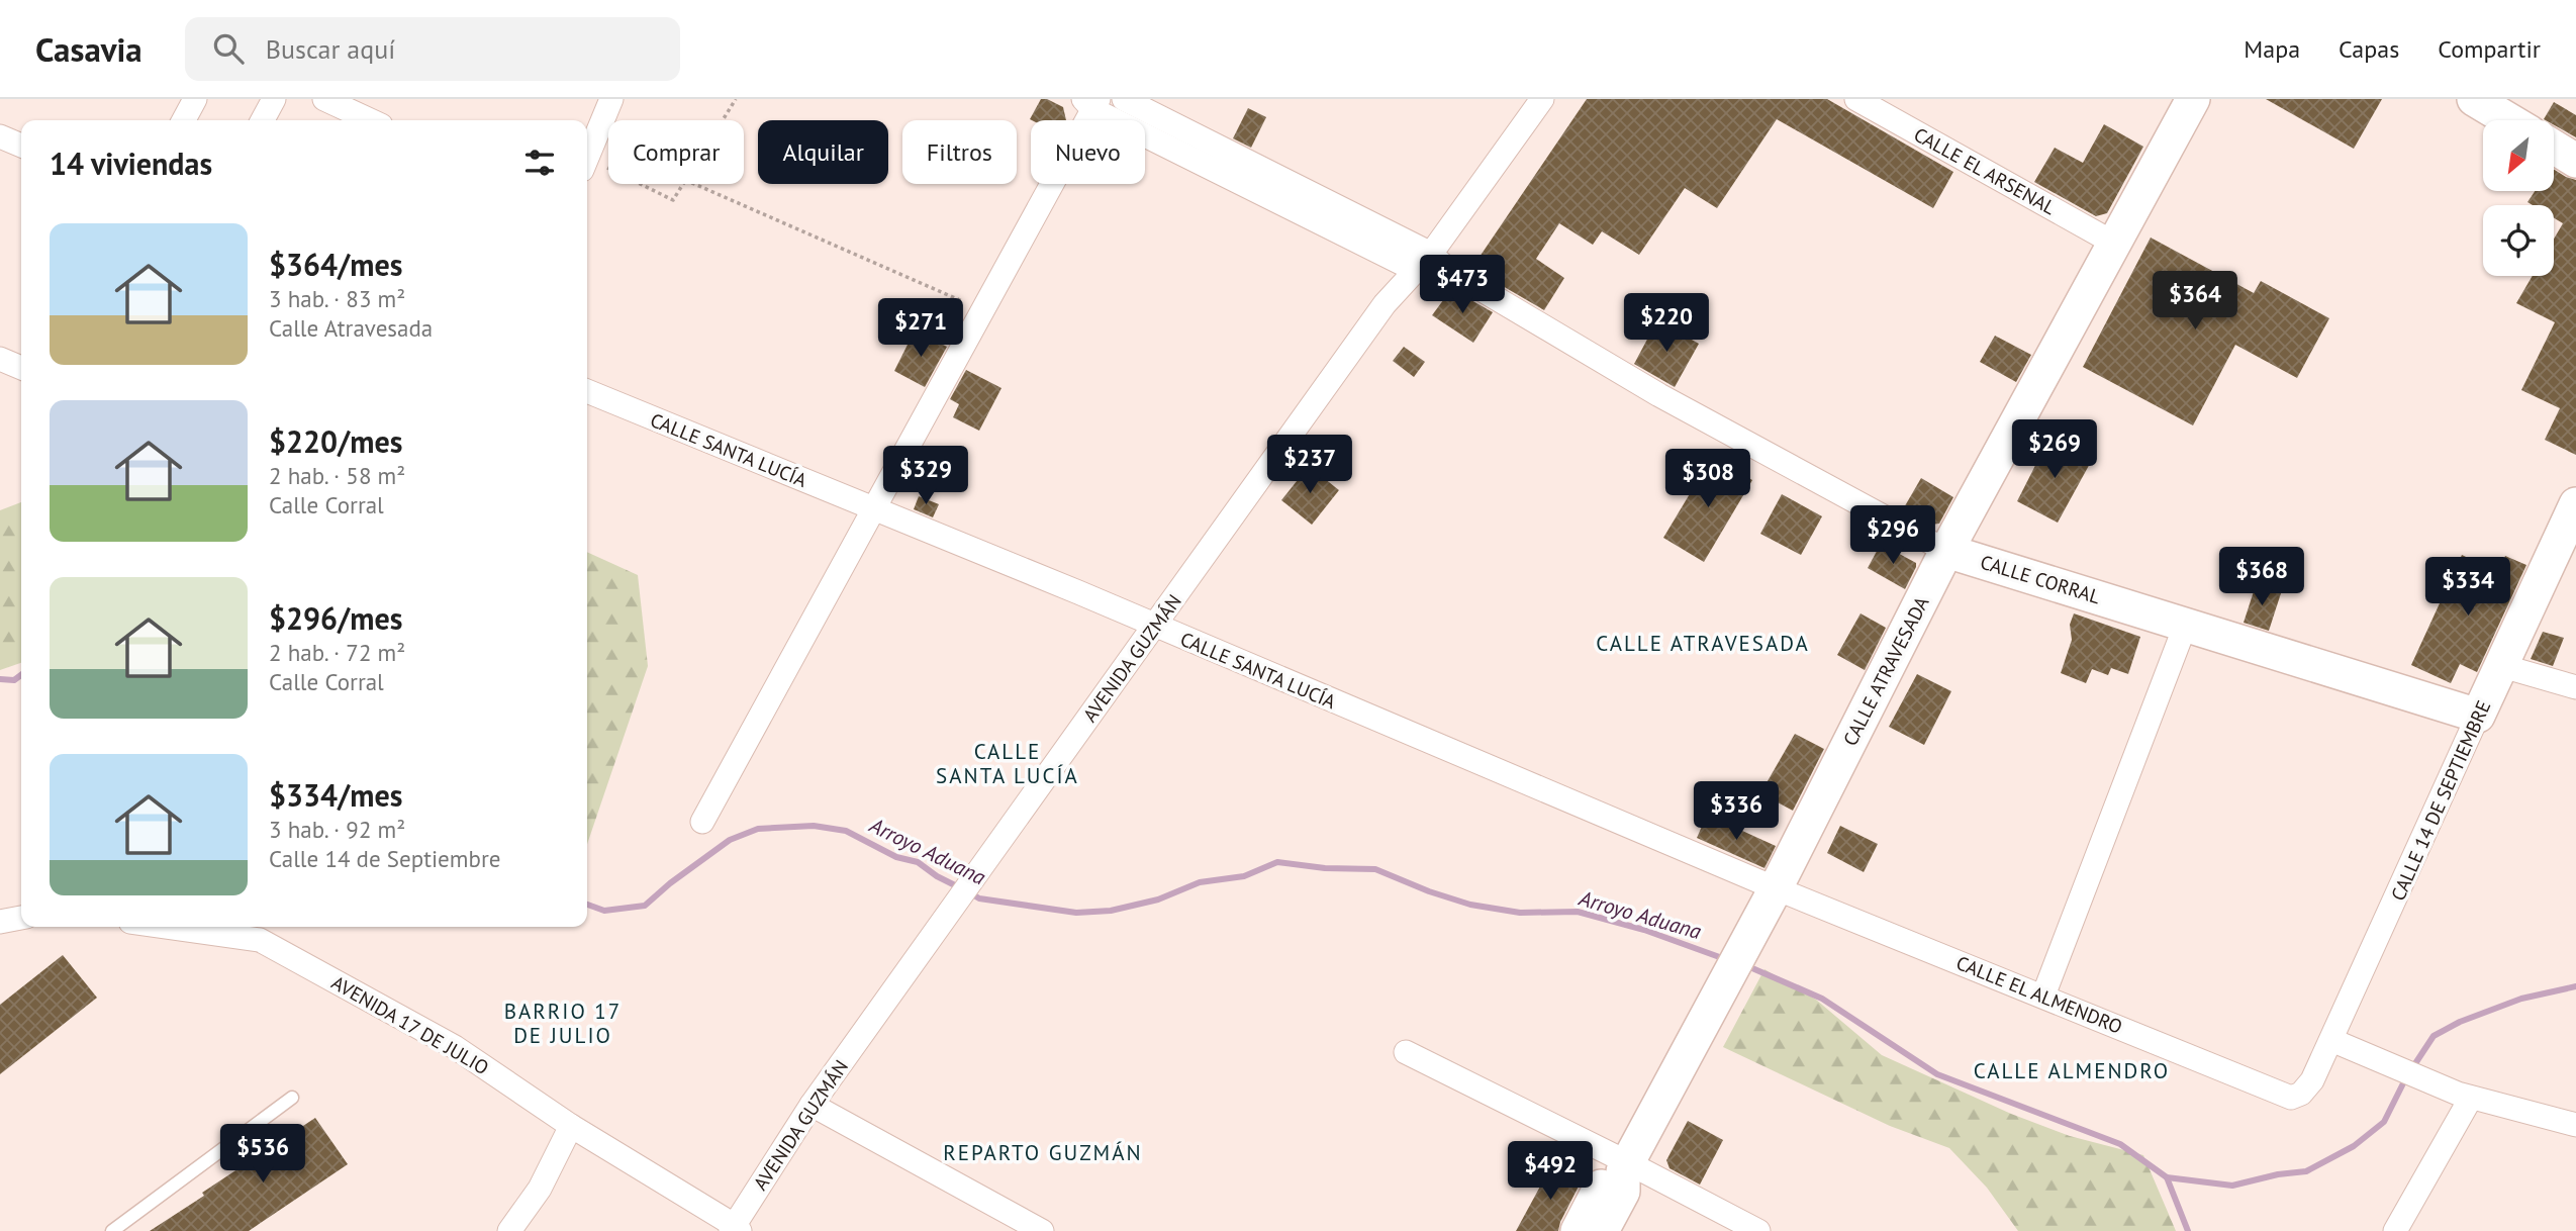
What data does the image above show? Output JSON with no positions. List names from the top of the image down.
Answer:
{
  "streets": {
    "street": [
      "CALLE EL ARSENAL",
      "CALLE SANTA LUCÍA",
      "CALLE CORRAL",
      "AVENIDA GUZMÁN",
      "CALLE ATRAVESADA",
      "CALLE 14 DE SEPTIEMBRE",
      "CALLE EL ALMENDRO",
      "AVENIDA 17 DE JULIO"
    ]
  },
  "crossings": [
    ["CALLE EL ARSENAL", "CALLE ATRAVESADA"],
    ["CALLE SANTA LUCÍA", "AVENIDA GUZMÁN"],
    ["CALLE SANTA LUCÍA", "CALLE ATRAVESADA"],
    ["CALLE SANTA LUCÍA", "CALLE EL ALMENDRO"],
    ["CALLE CORRAL", "AVENIDA GUZMÁN"],
    ["CALLE CORRAL", "CALLE ATRAVESADA"],
    ["CALLE CORRAL", "CALLE 14 DE SEPTIEMBRE"],
    ["AVENIDA GUZMÁN", "AVENIDA 17 DE JULIO"],
    ["CALLE ATRAVESADA", "CALLE EL ALMENDRO"],
    ["CALLE 14 DE SEPTIEMBRE", "CALLE EL ALMENDRO"]
  ],
  "districts": [
    "CALLE ATRAVESADA",
    "CALLE SANTA LUCÍA",
    "BARRIO 17 DE JULIO",
    "CALLE ALMENDRO",
    "REPARTO GUZMÁN"
  ],
  "water": ["Arroyo Aduana"],
  "north": "bottom left",
  "page": {
    "header": "Casavia",
    "search": "Buscar aquí",
    "nav": ["Mapa", "Capas", "Compartir"],
    "chip": [
      "Comprar",
      "Alquilar",
      "Filtros",
      "Nuevo"
    ],
    "heading": "14 viviendas",
    "list": [
      {
        "name": "$364/mes",
        "note": "3 hab. · 83 m² · Calle Atravesada"
      },
      {
        "name": "$220/mes",
        "note": "2 hab. · 58 m² · Calle Corral"
      },
      {
        "name": "$296/mes",
        "note": "2 hab. · 72 m² · Calle Corral"
      },
      {
        "name": "$334/mes",
        "note": "3 hab. · 92 m² · Calle 14 de Septiembre"
      }
    ],
    "price": [
      "$473",
      "$364",
      "$220",
      "$271",
      "$269",
      "$237",
      "$329",
      "$308",
      "$296",
      "$368",
      "$334",
      "$336",
      "$536",
      "$492"
    ]
  }
}
